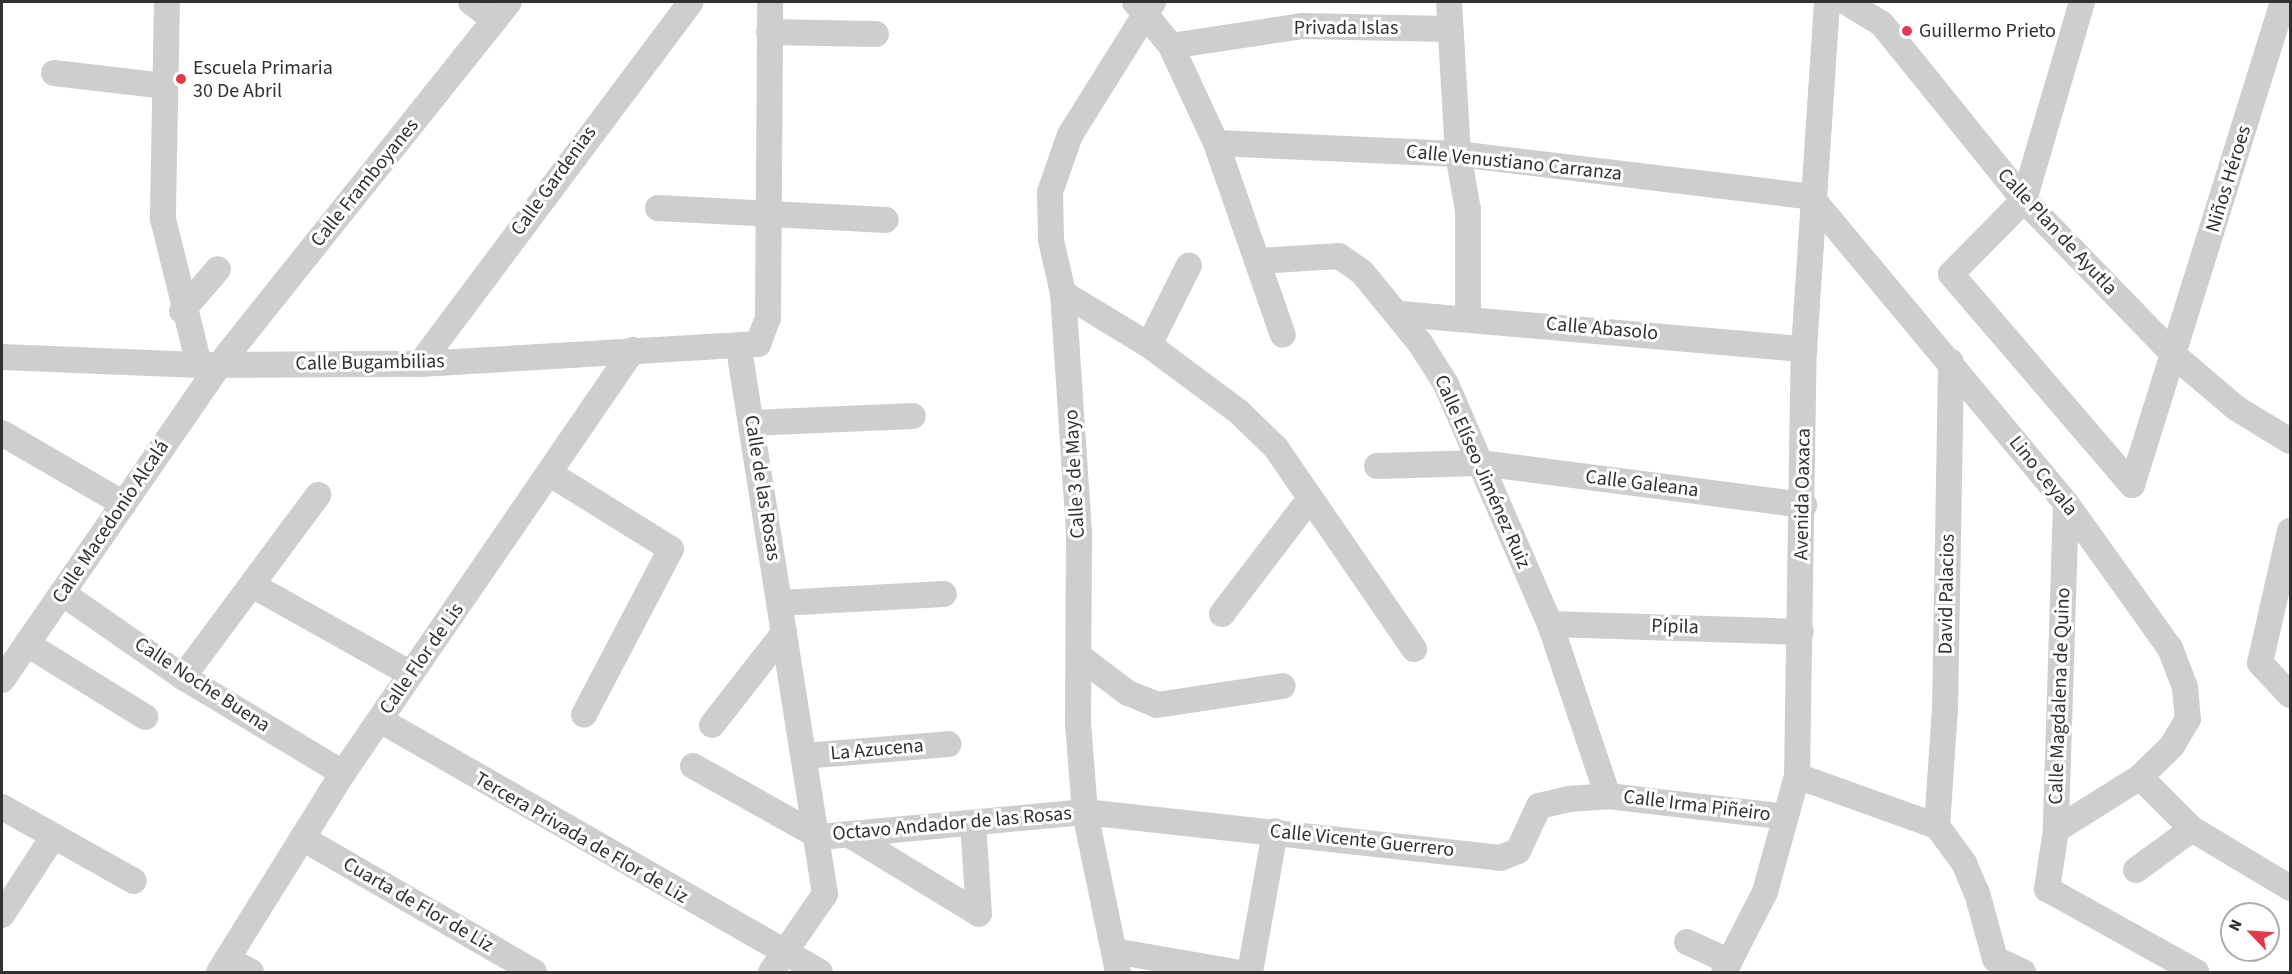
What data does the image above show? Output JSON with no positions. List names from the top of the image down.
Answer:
{
  "streets": {
    "street": [
      "Privada Islas",
      "Calle Venustiano Carranza",
      "Niños Héroes",
      "Calle Gardenias",
      "Calle Framboyanes",
      "Calle Plan de Ayutla",
      "Calle Abasolo",
      "Calle Bugambilias",
      "Calle Elíseo Jiménez Ruiz",
      "Calle 3 de Mayo",
      "Lino Ceyala",
      "Calle Galeana",
      "Calle de las Rosas",
      "Avenida Oaxaca",
      "Calle Macedonio Alcalá",
      "David Palacios",
      "Pípila",
      "Calle Flor de Lis",
      "Calle Noche Buena",
      "Calle Magdalena de Quino",
      "La Azucena",
      "Calle Irma Piñeiro",
      "Octavo Andador de las Rosas",
      "Tercera Privada de Flor de Liz",
      "Calle Vicente Guerrero",
      "Cuarta de Flor de Liz"
    ]
  },
  "crossings": [
    ["Calle Venustiano Carranza", "Lino Ceyala"],
    ["Calle Venustiano Carranza", "Avenida Oaxaca"],
    ["Niños Héroes", "Calle Plan de Ayutla"],
    ["Calle Gardenias", "Calle Bugambilias"],
    ["Calle Framboyanes", "Calle Bugambilias"],
    ["Calle Framboyanes", "Calle Macedonio Alcalá"],
    ["Calle Abasolo", "Calle Elíseo Jiménez Ruiz"],
    ["Calle Abasolo", "Avenida Oaxaca"],
    ["Calle Bugambilias", "Calle de las Rosas"],
    ["Calle Bugambilias", "Calle Macedonio Alcalá"],
    ["Calle Bugambilias", "Calle Flor de Lis"],
    ["Calle Elíseo Jiménez Ruiz", "Calle Galeana"],
    ["Calle Elíseo Jiménez Ruiz", "Pípila"],
    ["Calle Elíseo Jiménez Ruiz", "Calle Irma Piñeiro"],
    ["Calle Elíseo Jiménez Ruiz", "Calle Vicente Guerrero"],
    ["Calle 3 de Mayo", "Octavo Andador de las Rosas"],
    ["Calle 3 de Mayo", "Calle Vicente Guerrero"],
    ["Lino Ceyala", "Avenida Oaxaca"],
    ["Lino Ceyala", "David Palacios"],
    ["Lino Ceyala", "Calle Magdalena de Quino"],
    ["Calle Galeana", "Avenida Oaxaca"],
    ["Calle de las Rosas", "La Azucena"],
    ["Calle de las Rosas", "Octavo Andador de las Rosas"],
    ["Calle de las Rosas", "Tercera Privada de Flor de Liz"],
    ["Avenida Oaxaca", "Pípila"],
    ["Avenida Oaxaca", "Calle Irma Piñeiro"],
    ["Calle Macedonio Alcalá", "Calle Noche Buena"],
    ["Calle Flor de Lis", "Calle Noche Buena"],
    ["Calle Flor de Lis", "Tercera Privada de Flor de Liz"],
    ["Calle Flor de Lis", "Cuarta de Flor de Liz"],
    ["Calle Irma Piñeiro", "Calle Vicente Guerrero"],
    ["Octavo Andador de las Rosas", "Calle Vicente Guerrero"]
  ],
  "places": ["Guillermo Prieto", "Escuela Primaria 30 De Abril"],
  "north": "top left"
}
